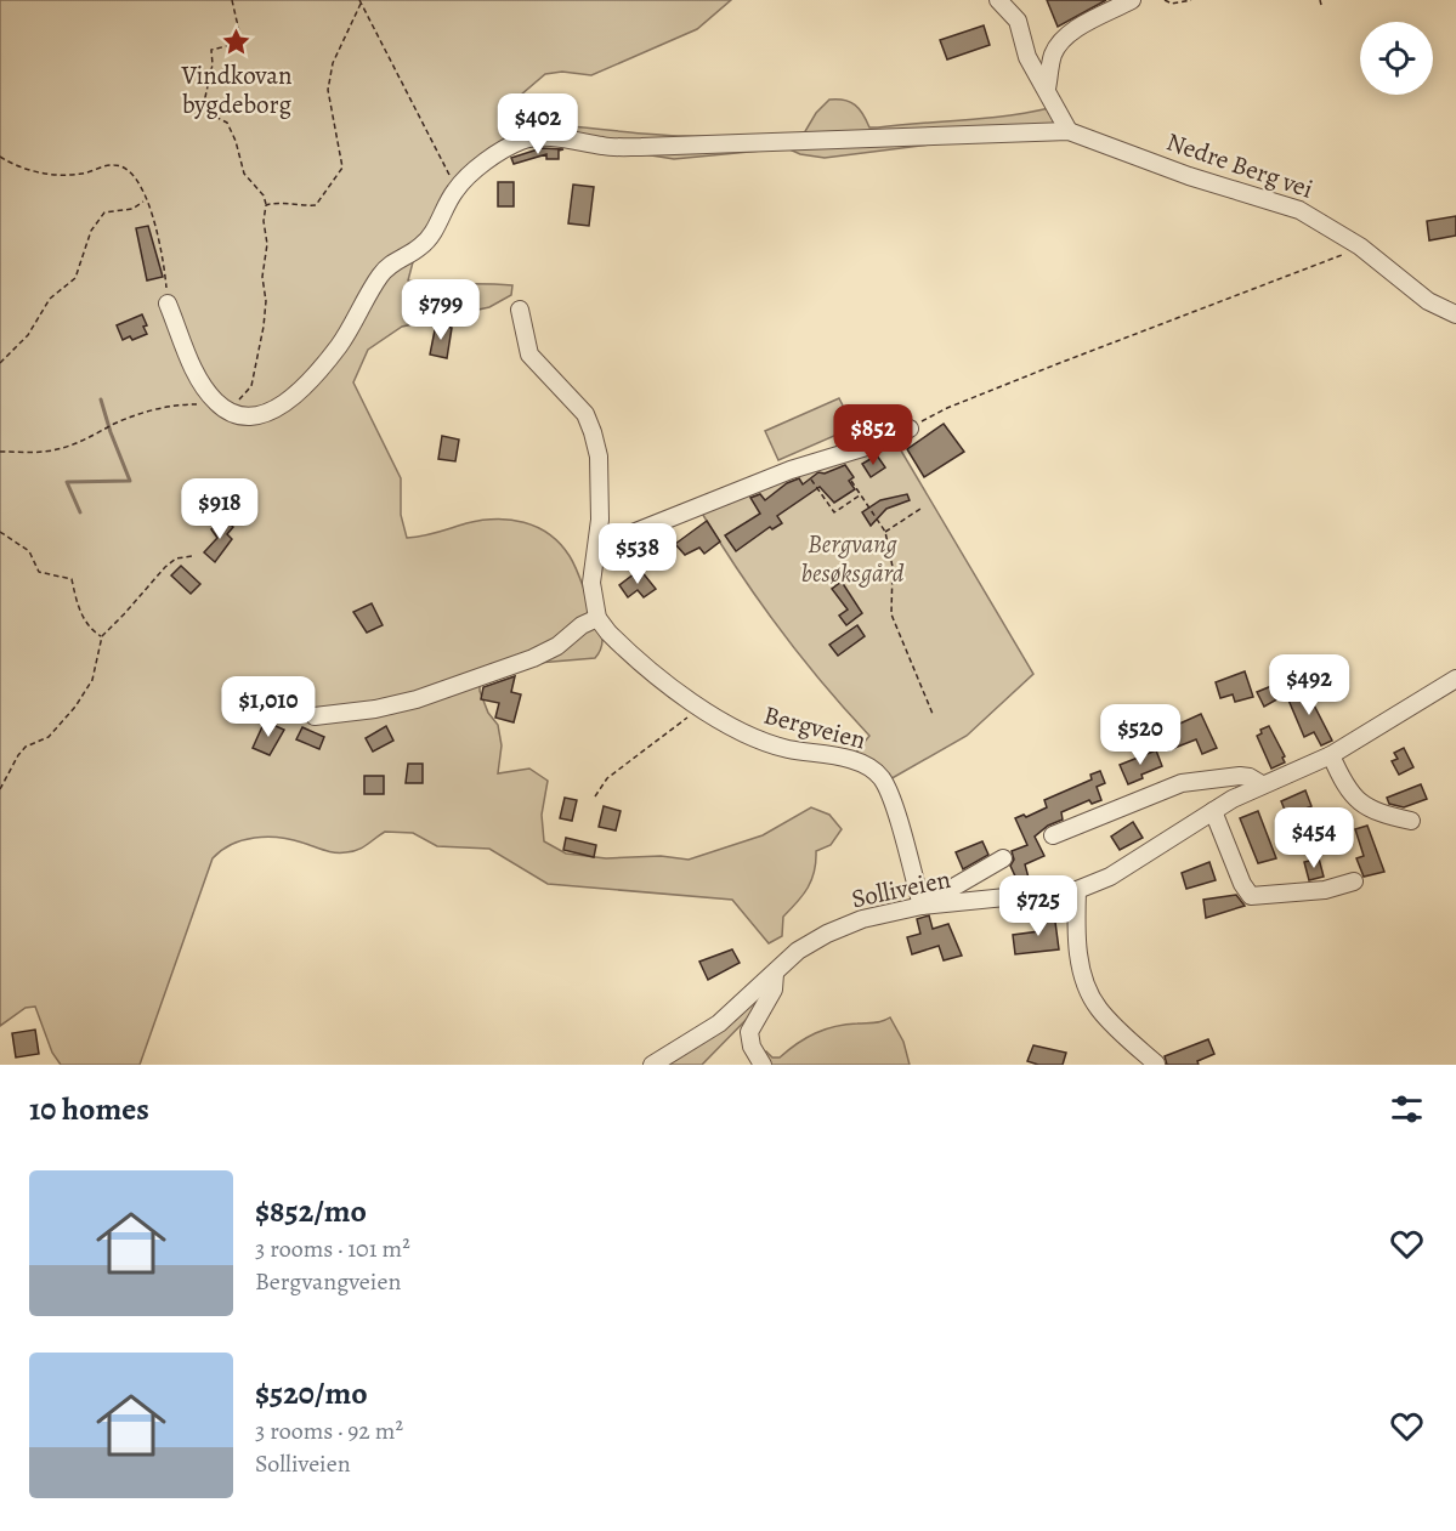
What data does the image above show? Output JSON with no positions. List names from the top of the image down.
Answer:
{
  "streets": {
    "street": ["Nedre Berg vei", "Bergveien", "Solliveien"]
  },
  "crossings": [
    ["Bergveien", "Solliveien"]
  ],
  "parks": ["Bergvang besøksgård"],
  "places": {
    "place": ["Vindkovan bygdeborg"]
  },
  "page": {
    "price": [
      "$402",
      "$799",
      "$852",
      "$918",
      "$538",
      "$492",
      "$1,010",
      "$520",
      "$454",
      "$725"
    ],
    "heading": "10 homes",
    "list": [
      {
        "name": "$852/mo",
        "note": "3 rooms · 101 m² · Bergvangveien"
      },
      {
        "name": "$520/mo",
        "note": "3 rooms · 92 m² · Solliveien"
      }
    ]
  }
}
